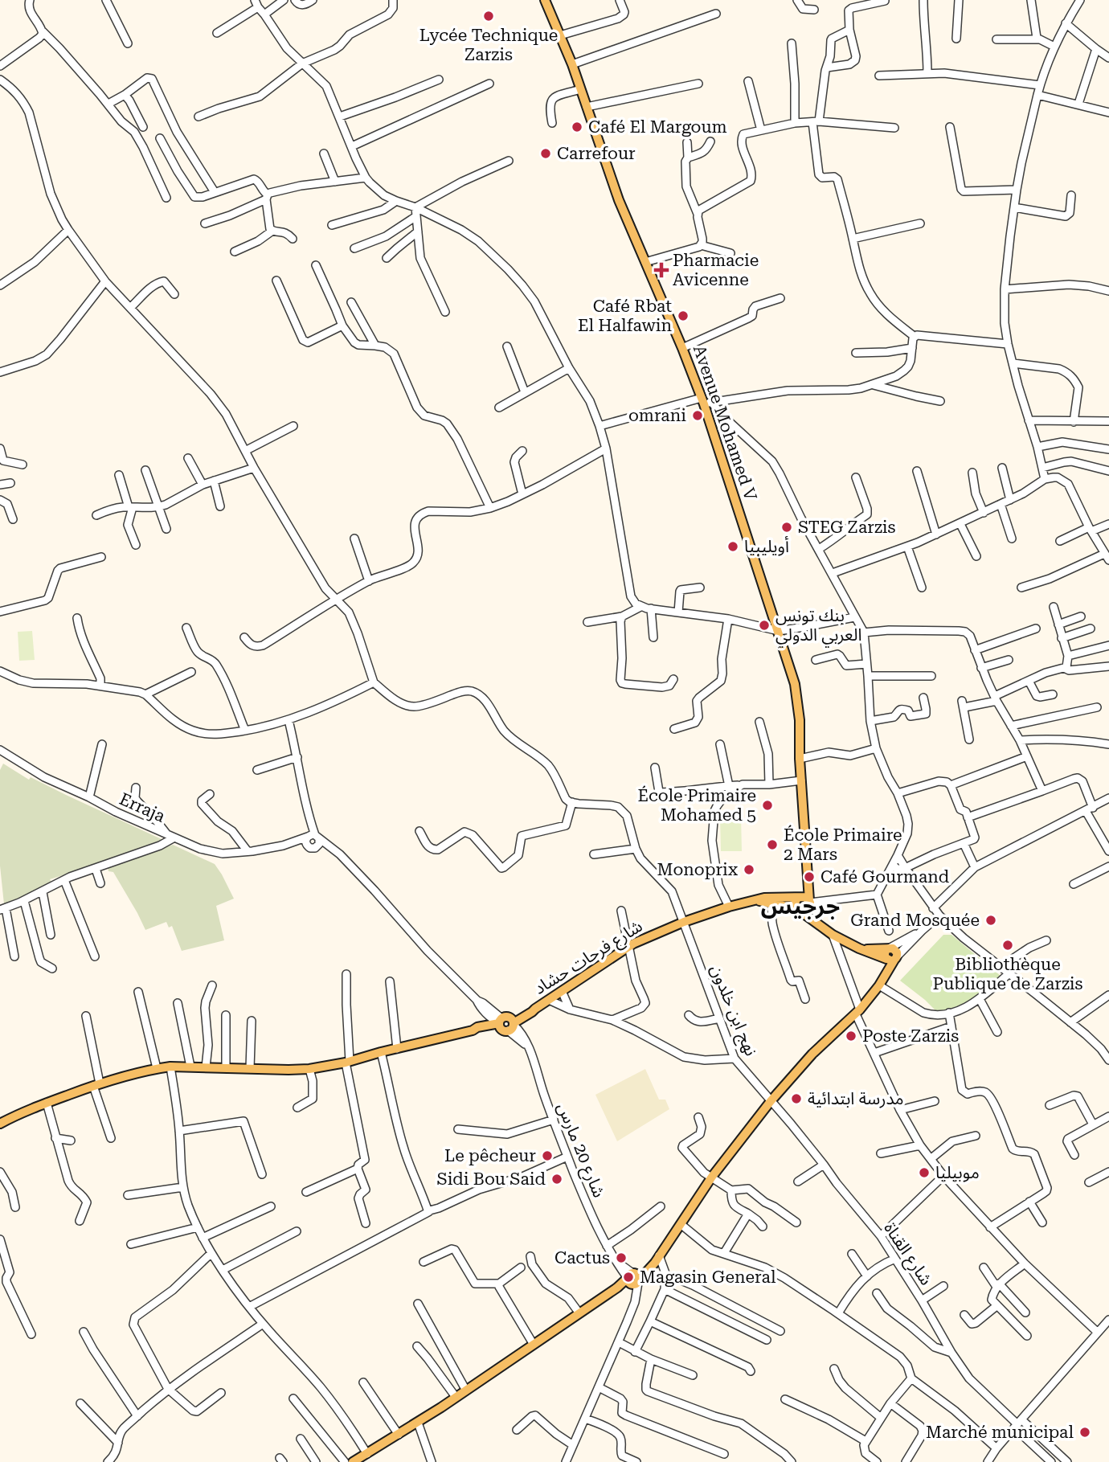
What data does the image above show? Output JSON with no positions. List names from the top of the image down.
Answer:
{
  "streets": {
    "main road": ["Avenue Mohamed V", "شارع فرحات حشاد"],
    "street": [
      "Erraja",
      "نهج ابن خلدون",
      "شارع 20 مارس",
      "شارع القناة"
    ]
  },
  "crossings": [
    ["Avenue Mohamed V", "شارع فرحات حشاد"],
    ["شارع فرحات حشاد", "نهج ابن خلدون"],
    ["شارع فرحات حشاد", "شارع 20 مارس"],
    ["نهج ابن خلدون", "شارع القناة"]
  ],
  "districts": ["جرجيس"],
  "places": {
    "other": [
      "Lycée Technique Zarzis",
      "Café El Margoum",
      "Carrefour",
      "Café Rbat El Halfawin",
      "omrani",
      "STEG Zarzis",
      "أويليبيا",
      "بنك تونس العربي الدولي",
      "École Primaire Mohamed 5",
      "École Primaire 2 Mars",
      "Monoprix",
      "Café Gourmand",
      "Grand Mosquée",
      "Bibliothèque Publique de Zarzis",
      "Poste Zarzis",
      "مدرسة ابتدائية",
      "Le pêcheur",
      "موبيليا",
      "Sidi Bou Said",
      "Cactus",
      "Magasin General",
      "Marché municipal"
    ],
    "health": ["Pharmacie Avicenne"]
  }
}
